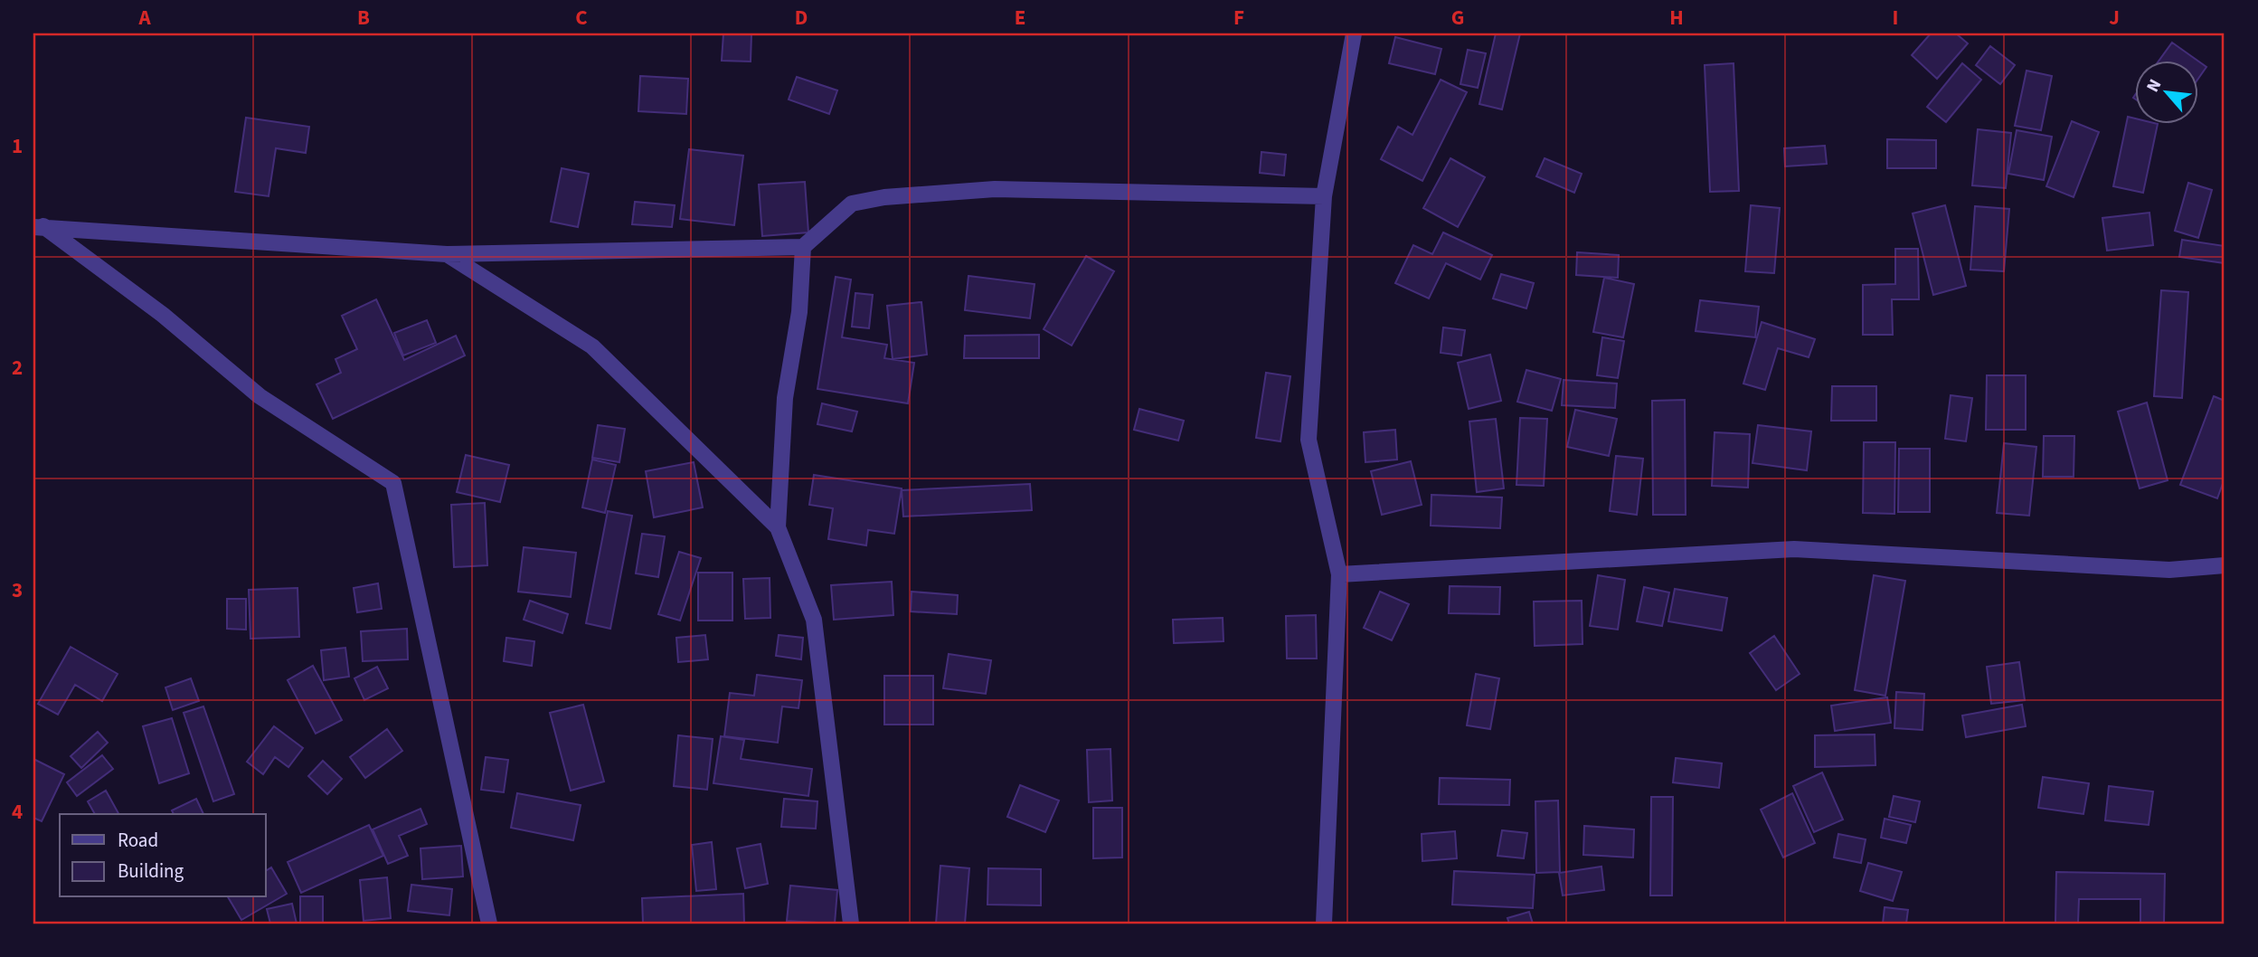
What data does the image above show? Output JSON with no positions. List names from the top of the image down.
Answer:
{
  "legend": ["Road", "Building"],
  "north": "top left",
  "grid": {
    "columns": [
      "A",
      "B",
      "C",
      "D",
      "E",
      "F",
      "G",
      "H",
      "I",
      "J"
    ],
    "rows": [
      "1",
      "2",
      "3",
      "4"
    ]
  }
}
